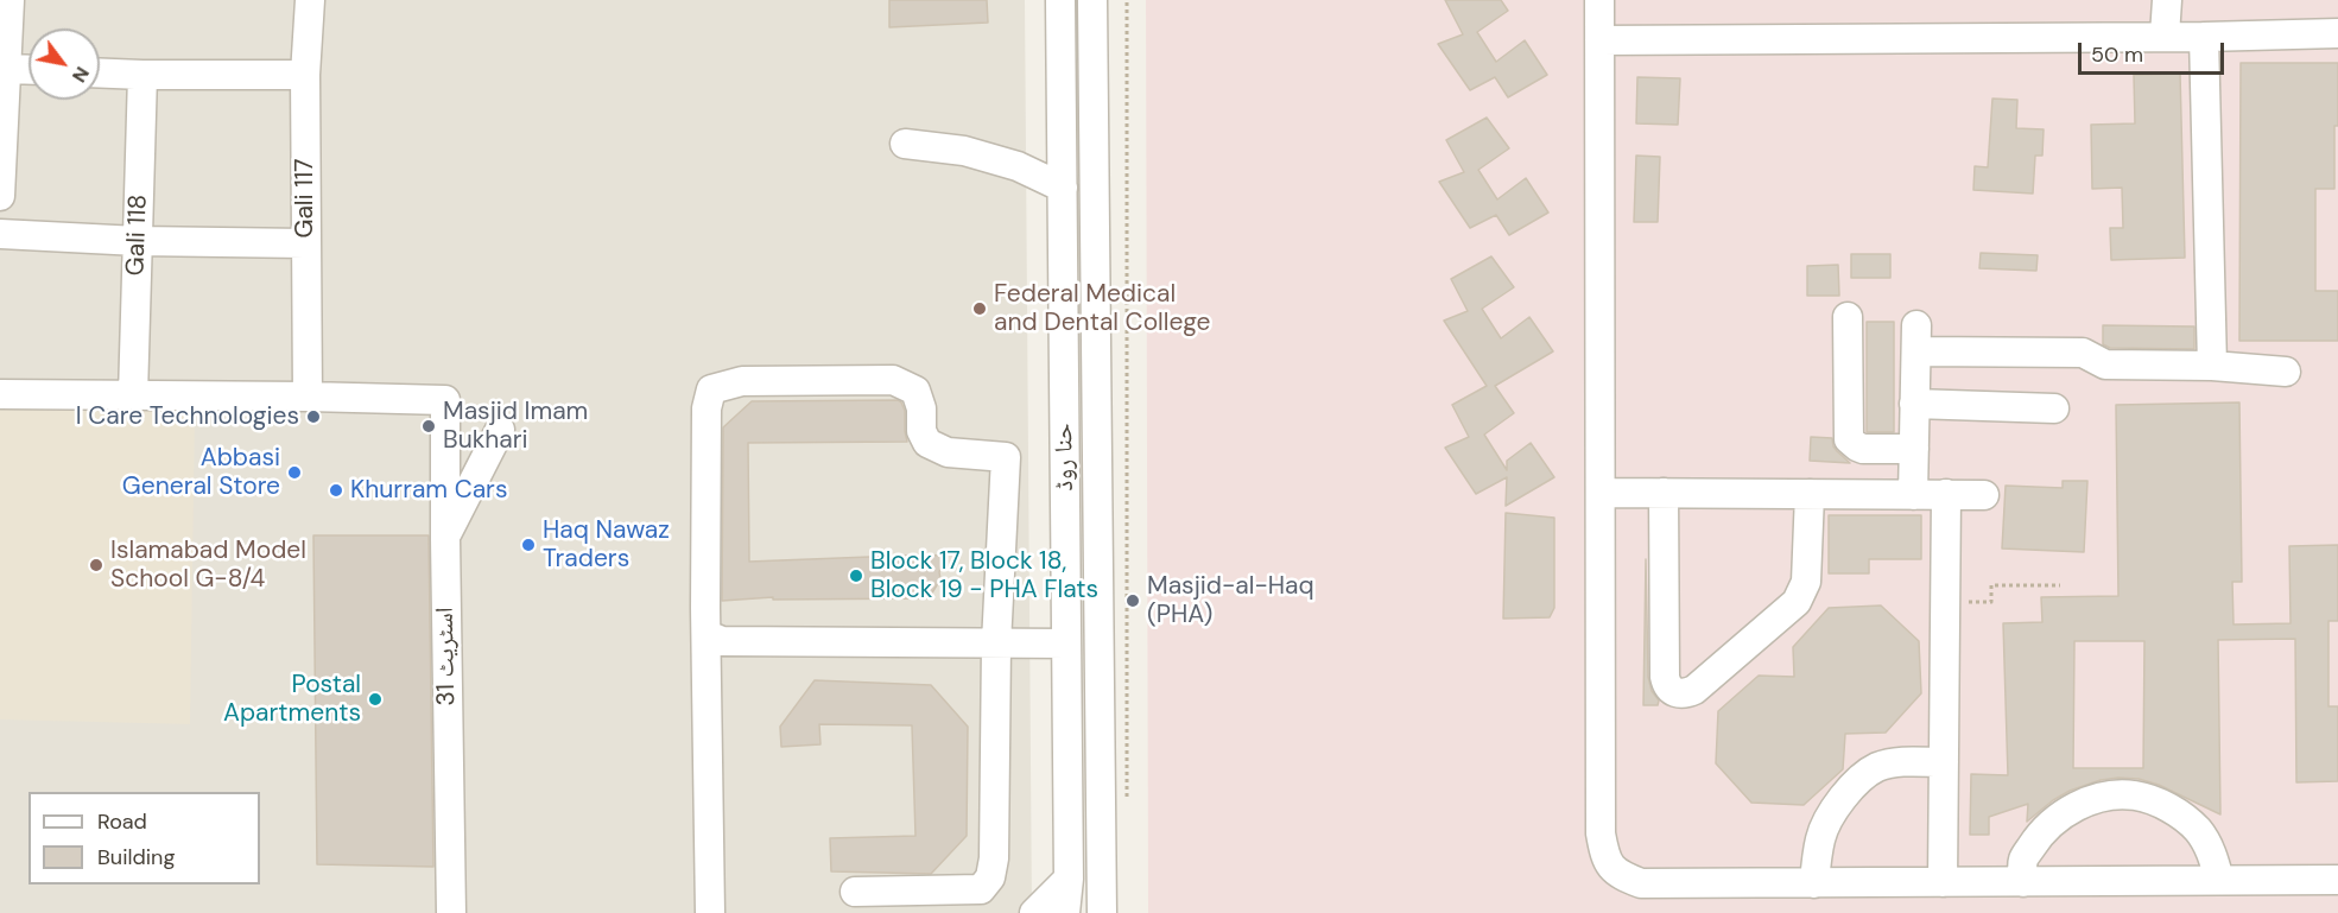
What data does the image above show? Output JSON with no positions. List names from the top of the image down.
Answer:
{
  "streets": {
    "street": [
      "Gali 117",
      "Gali 118",
      "حنا روڈ",
      "اسٹریٹ 31"
    ]
  },
  "crossings": [
    ["Gali 117", "اسٹریٹ 31"]
  ],
  "places": [
    "Federal Medical and Dental College",
    "I Care Technologies",
    "Masjid Imam Bukhari",
    "Abbasi General Store",
    "Khurram Cars",
    "Haq Nawaz Traders",
    "Islamabad Model School G-8/4",
    "Block 17, Block 18, Block 19 - PHA Flats",
    "Masjid-al-Haq (PHA)",
    "Postal Apartments"
  ],
  "legend": ["Road", "Building"],
  "scale_bar": "50 m",
  "north": "bottom right"
}
